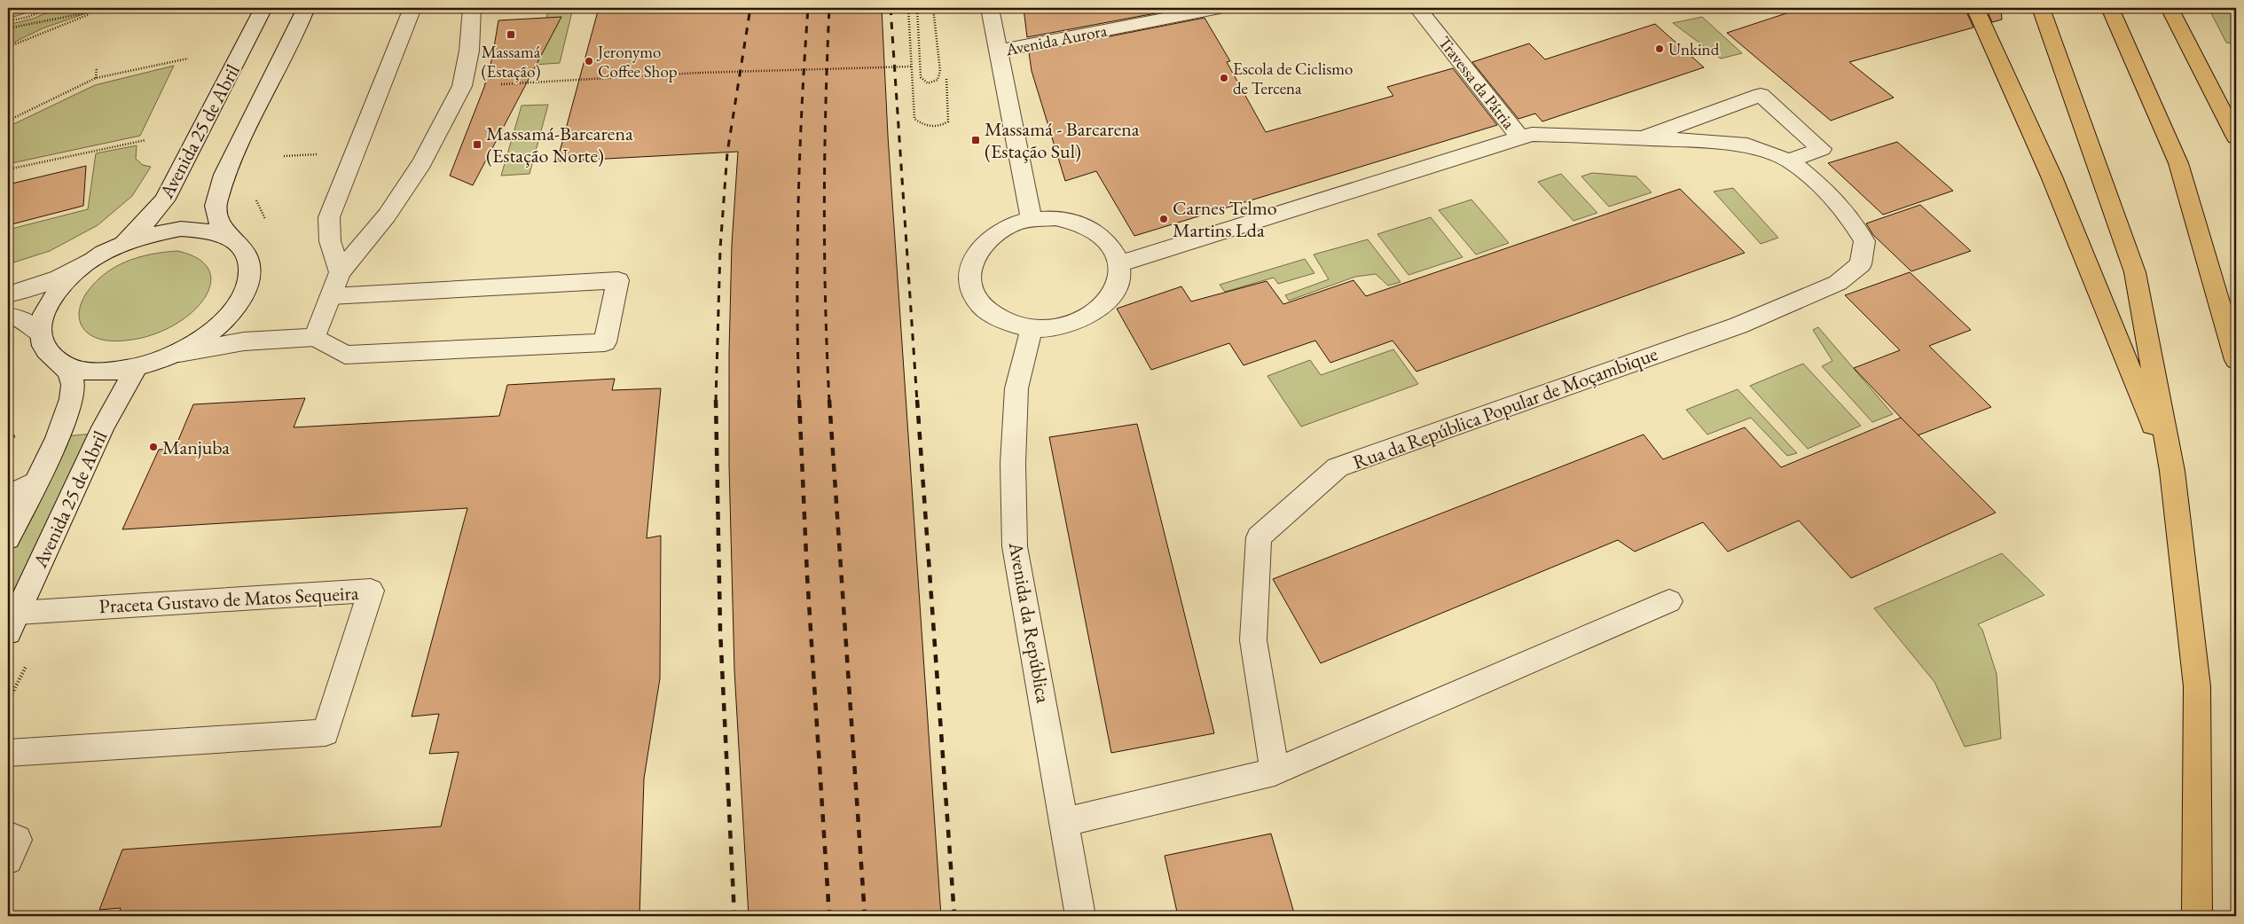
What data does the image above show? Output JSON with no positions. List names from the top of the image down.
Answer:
{
  "streets": {
    "street": [
      "Avenida Aurora",
      "Travessa da Pátria",
      "Avenida 25 de Abril",
      "Rua da República Popular de Moçambique",
      "Praceta Gustavo de Matos Sequeira",
      "Avenida da República"
    ]
  },
  "crossings": [
    ["Travessa da Pátria", "Rua da República Popular de Moçambique"],
    ["Avenida 25 de Abril", "Praceta Gustavo de Matos Sequeira"],
    ["Rua da República Popular de Moçambique", "Avenida da República"]
  ],
  "places": {
    "transit": ["Massamá (Estação)", "Massamá - Barcarena (Estação Sul)", "Massamá-Barcarena (Estação Norte)"],
    "other": [
      "Unkind",
      "Jeronymo Coffee Shop",
      "Escola de Ciclismo de Tercena",
      "Carnes Telmo Martins Lda",
      "Manjuba"
    ]
  }
}
